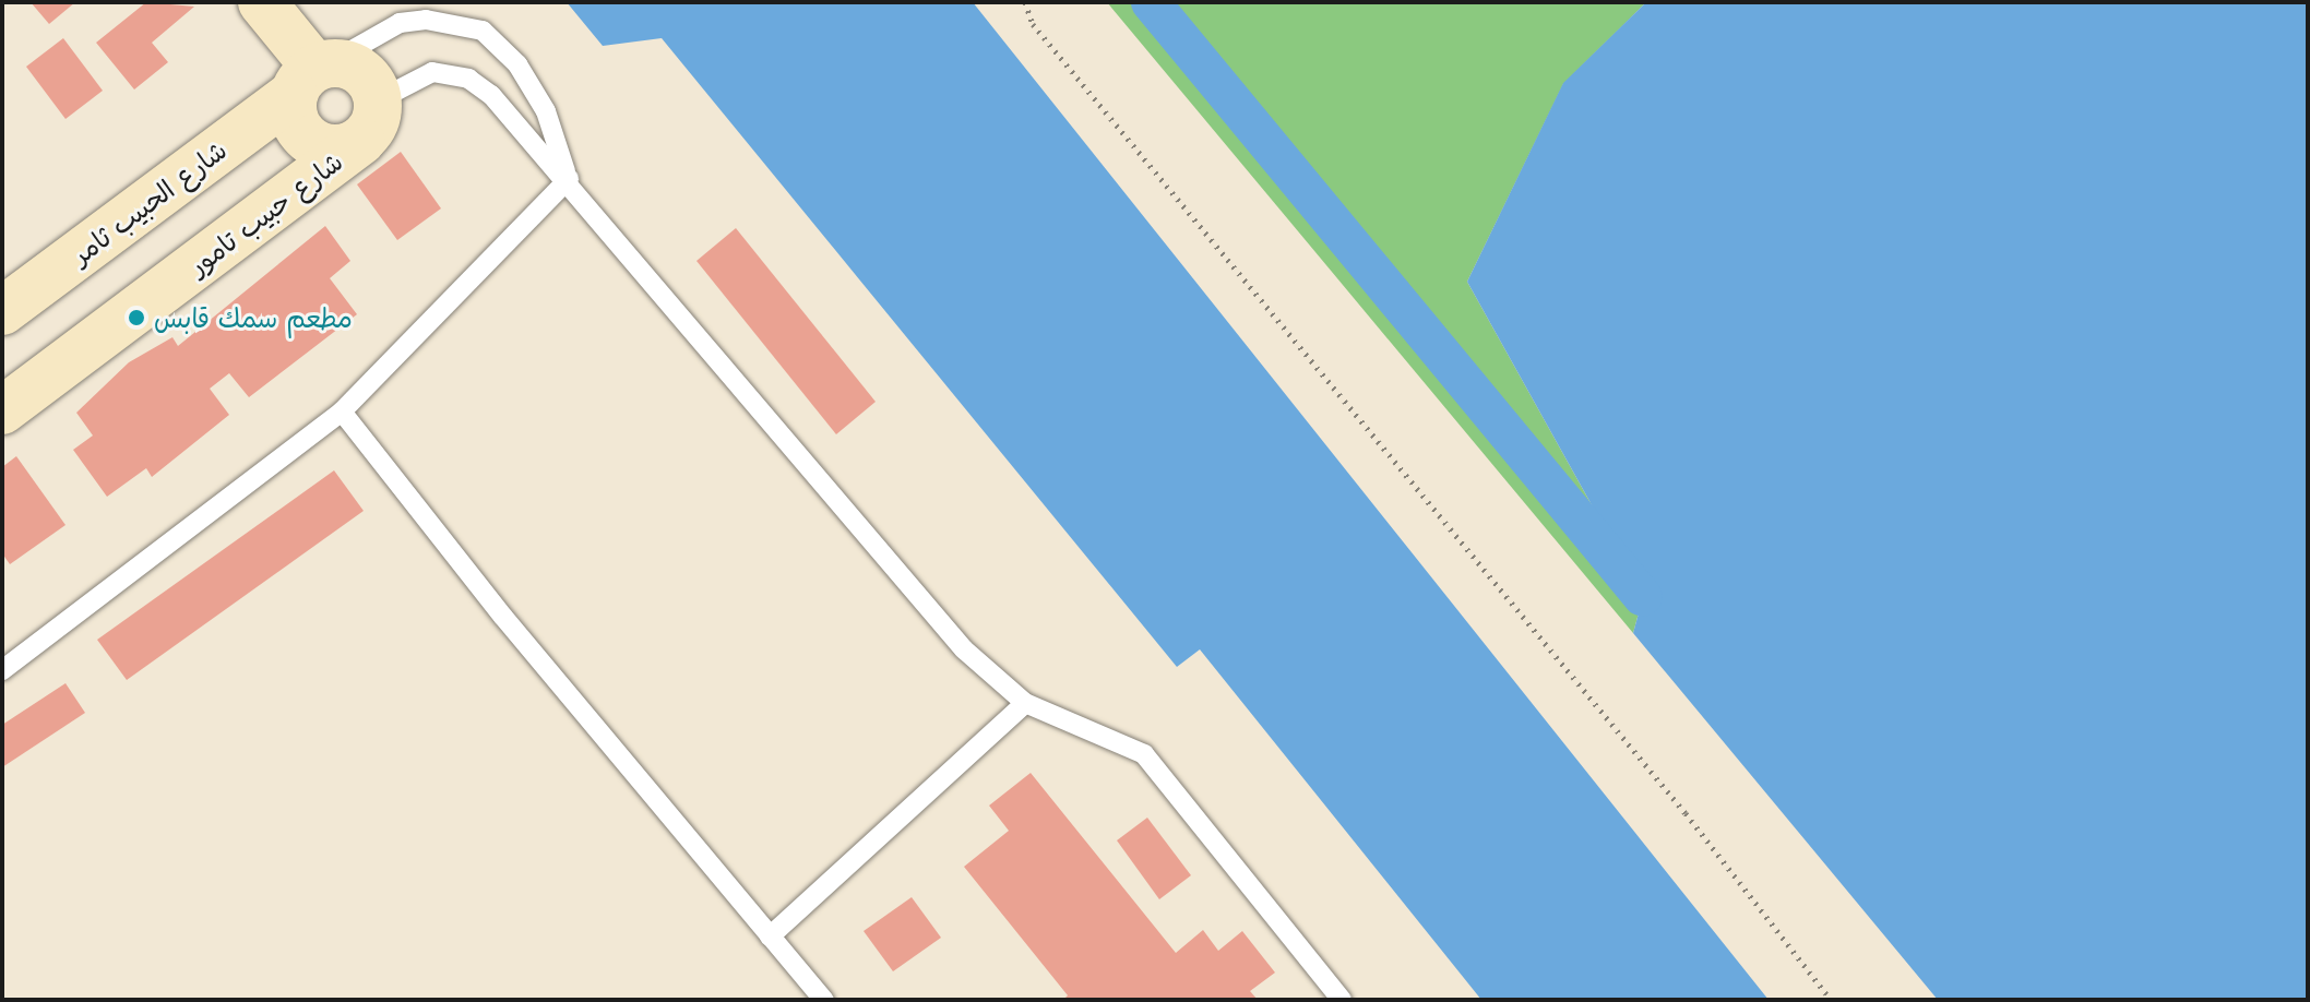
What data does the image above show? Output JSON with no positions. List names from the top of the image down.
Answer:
{
  "streets": {
    "street": ["شارع الحبيب ثامر", "شارع حبيب تامور"]
  },
  "crossings": [
    ["شارع الحبيب ثامر", "شارع حبيب تامور"]
  ],
  "places": ["مطعم سمك قابس"]
}
